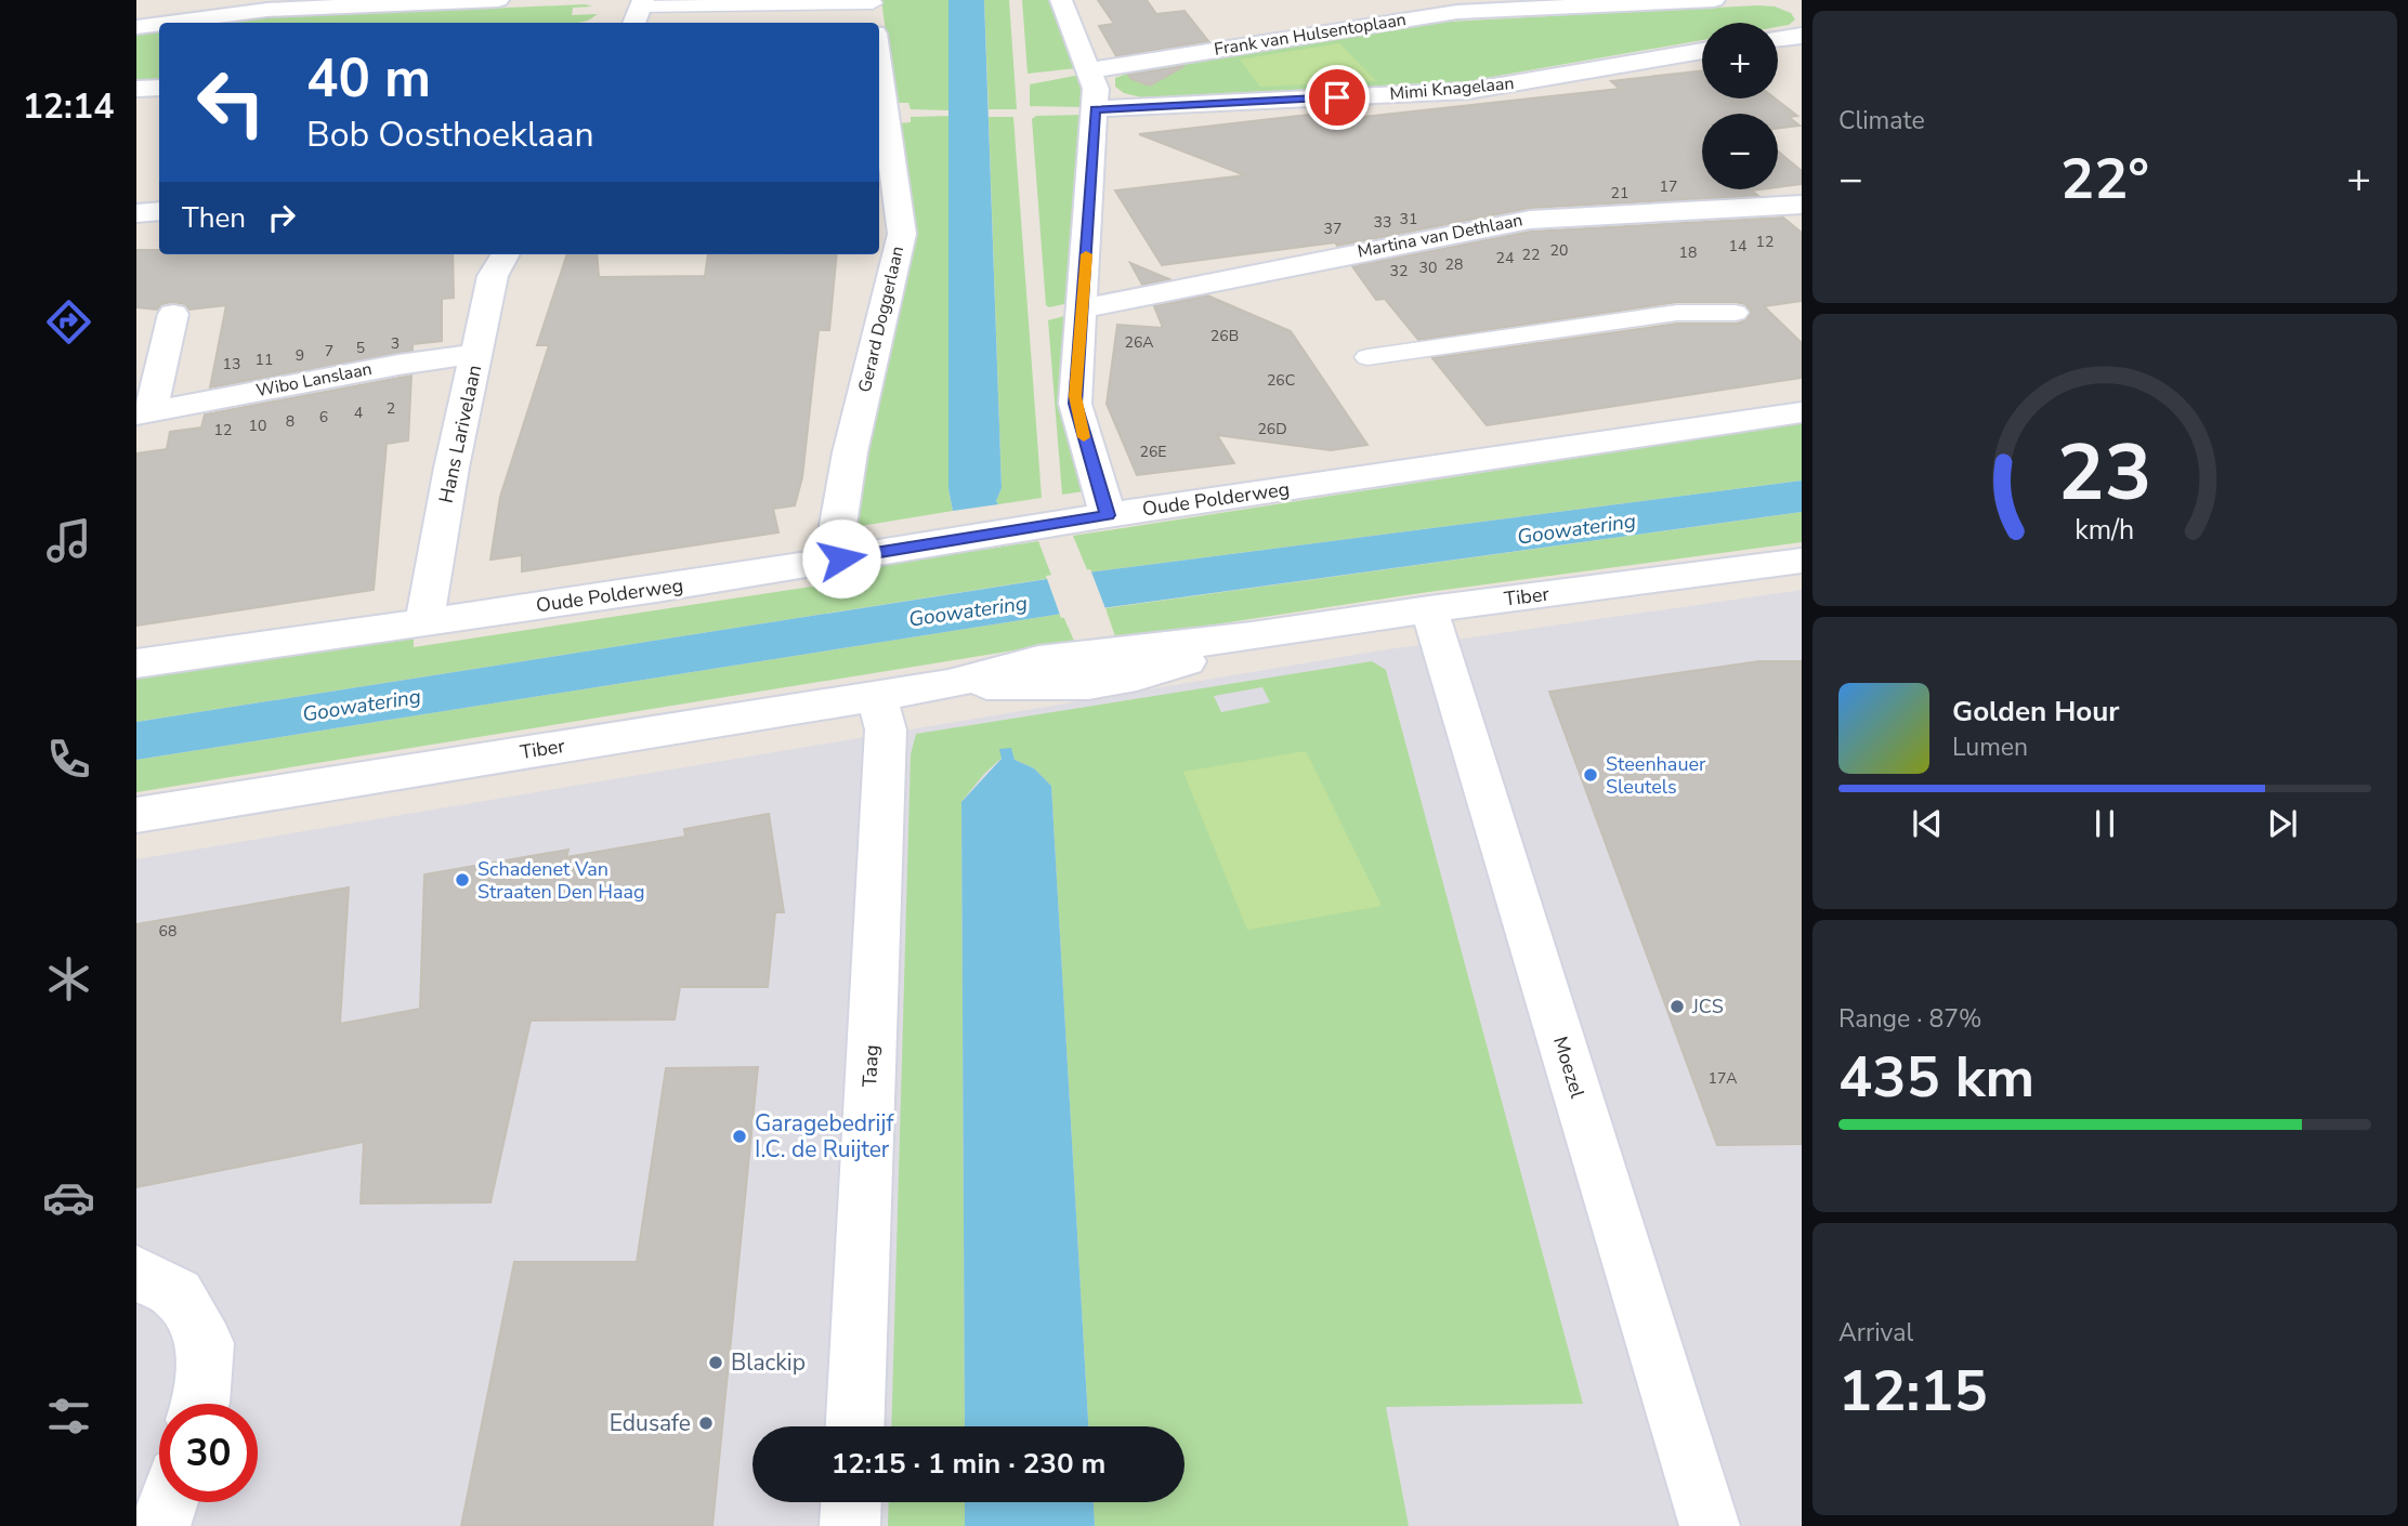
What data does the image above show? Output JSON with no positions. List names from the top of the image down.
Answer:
{
  "streets": {
    "street": [
      "Frank van Hulsentoplaan",
      "Mimi Knagelaan",
      "Martina van Dethlaan",
      "Gerard Doggerlaan",
      "Wibo Lanslaan",
      "Hans Larivelaan",
      "Oude Polderweg",
      "Tiber",
      "Taag",
      "Moezel"
    ]
  },
  "crossings": [
    ["Gerard Doggerlaan", "Oude Polderweg"],
    ["Wibo Lanslaan", "Hans Larivelaan"],
    ["Hans Larivelaan", "Oude Polderweg"],
    ["Tiber", "Taag"],
    ["Tiber", "Moezel"]
  ],
  "water": ["Goowatering"],
  "places": [
    "Steenhauer Sleutels",
    "Schadenet Van Straaten Den Haag",
    "JCS",
    "Garagebedrijf I.C. de Ruijter",
    "Blackip",
    "Edusafe"
  ],
  "house_numbers": [
    "17",
    "21",
    "31",
    "33",
    "37",
    "12",
    "14",
    "20",
    "18",
    "22",
    "24",
    "28",
    "30",
    "32",
    "26B",
    "26A",
    "3",
    "5",
    "7",
    "9",
    "11",
    "13",
    "26C",
    "2",
    "4",
    "6",
    "8",
    "10",
    "26D",
    "12",
    "26E",
    "68",
    "17A"
  ],
  "page": {
    "tabs": "12:14",
    "tile": [
      "Climate",
      ["Range · 87%", "435 km"],
      ["Arrival", "12:15"]
    ],
    "map_buttons": ["+", "−"],
    "turn": ["40 m", "Bob Oosthoeklaan"],
    "heat": ["−", "22°", "+"],
    "then": "Then",
    "song": ["Golden Hour", "Lumen"],
    "limit": "30",
    "trip": "12:15 · 1 min · 230 m",
    "gauge": ["23", "km/h"]
  }
}
